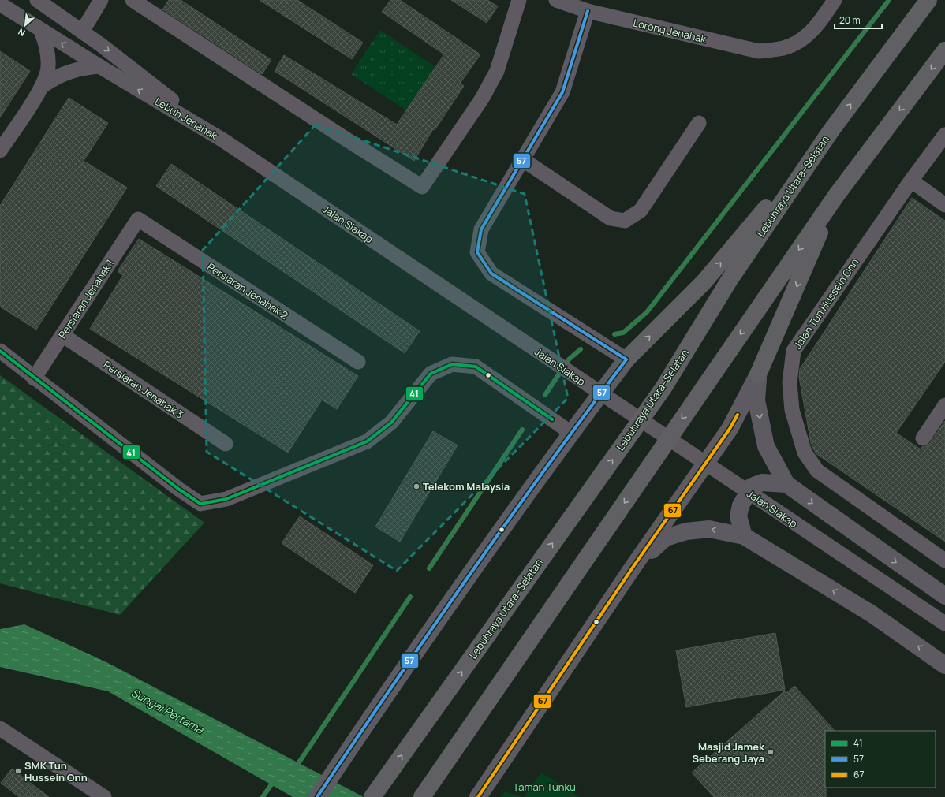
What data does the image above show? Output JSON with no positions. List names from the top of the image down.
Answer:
{
  "streets": {
    "highway": ["Lebuhraya Utara–Selatan"],
    "street": [
      "Lorong Jenahak",
      "Lebuh Jenahak",
      "Jalan Siakap",
      "Persiaran Jenahak 2",
      "Persiaran Jenahak 1",
      "Jalan Tun Hussein Onn",
      "Persiaran Jenahak 3"
    ]
  },
  "crossings": [
    ["Lebuh Jenahak", "Jalan Siakap"],
    ["Persiaran Jenahak 2", "Persiaran Jenahak 1"],
    ["Persiaran Jenahak 1", "Persiaran Jenahak 3"]
  ],
  "water": ["Sungai Pertama"],
  "parks": ["Taman Tunku"],
  "places": ["Telekom Malaysia", "Masjid Jamek Seberang Jaya", "SMK Tun Hussein Onn"],
  "lines": ["transit line 57", "transit line 41", "transit line 67"],
  "legend": ["41", "57", "67"],
  "scale_bar": "20 m",
  "north": "bottom left"
}
